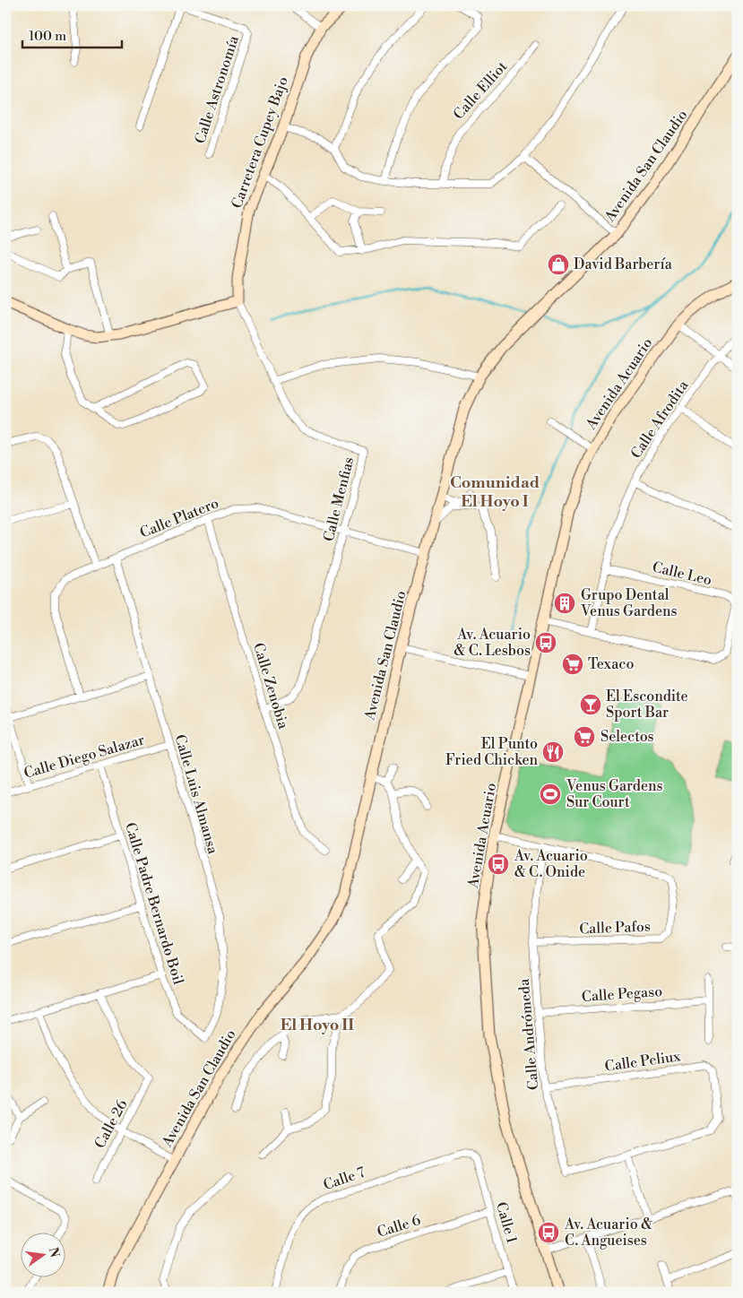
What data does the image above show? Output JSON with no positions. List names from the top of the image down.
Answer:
{
  "streets": {
    "street": [
      "Calle Astronomía",
      "Calle Elliot",
      "Carretera Cupey Bajo",
      "Avenida San Claudio",
      "Avenida Acuario",
      "Calle Afrodita",
      "Calle Menfias",
      "Calle Platero",
      "Calle Leo",
      "Calle Zenobia",
      "Calle Diego Salazar",
      "Calle Luis Almansa",
      "Calle Padre Bernardo Boil",
      "Calle Pafos",
      "Calle Pegaso",
      "Calle Andrómeda",
      "Calle Peliux",
      "Calle 26",
      "Calle 7",
      "Calle 1",
      "Calle 6"
    ]
  },
  "crossings": [
    ["Carretera Cupey Bajo", "Calle Menfias"],
    ["Avenida San Claudio", "Calle Platero"],
    ["Calle Afrodita", "Calle Leo"],
    ["Calle Menfias", "Calle Platero"],
    ["Calle Menfias", "Calle Zenobia"],
    ["Calle Platero", "Calle Zenobia"],
    ["Calle Platero", "Calle Luis Almansa"],
    ["Calle Diego Salazar", "Calle Luis Almansa"],
    ["Calle Diego Salazar", "Calle Padre Bernardo Boil"],
    ["Calle Luis Almansa", "Calle Padre Bernardo Boil"],
    ["Calle Pafos", "Calle Andrómeda"],
    ["Calle Pegaso", "Calle Andrómeda"],
    ["Calle Andrómeda", "Calle Peliux"],
    ["Calle 7", "Calle 1"],
    ["Calle 1", "Calle 6"]
  ],
  "districts": ["Comunidad El Hoyo I", "El Hoyo II"],
  "places": {
    "shop": ["David Barbería"],
    "building": ["Grupo Dental Venus Gardens"],
    "bus stop": ["Av. Acuario & C. Lesbos", "Av. Acuario & C. Onide", "Av. Acuario & C. Angueises"],
    "supermarket": ["Texaco", "Selectos"],
    "bar": ["El Escondite Sport Bar"],
    "restaurant": ["El Punto Fried Chicken"],
    "sports": ["Venus Gardens Sur Court"]
  },
  "scale_bar": "100 m",
  "north": "right"
}
